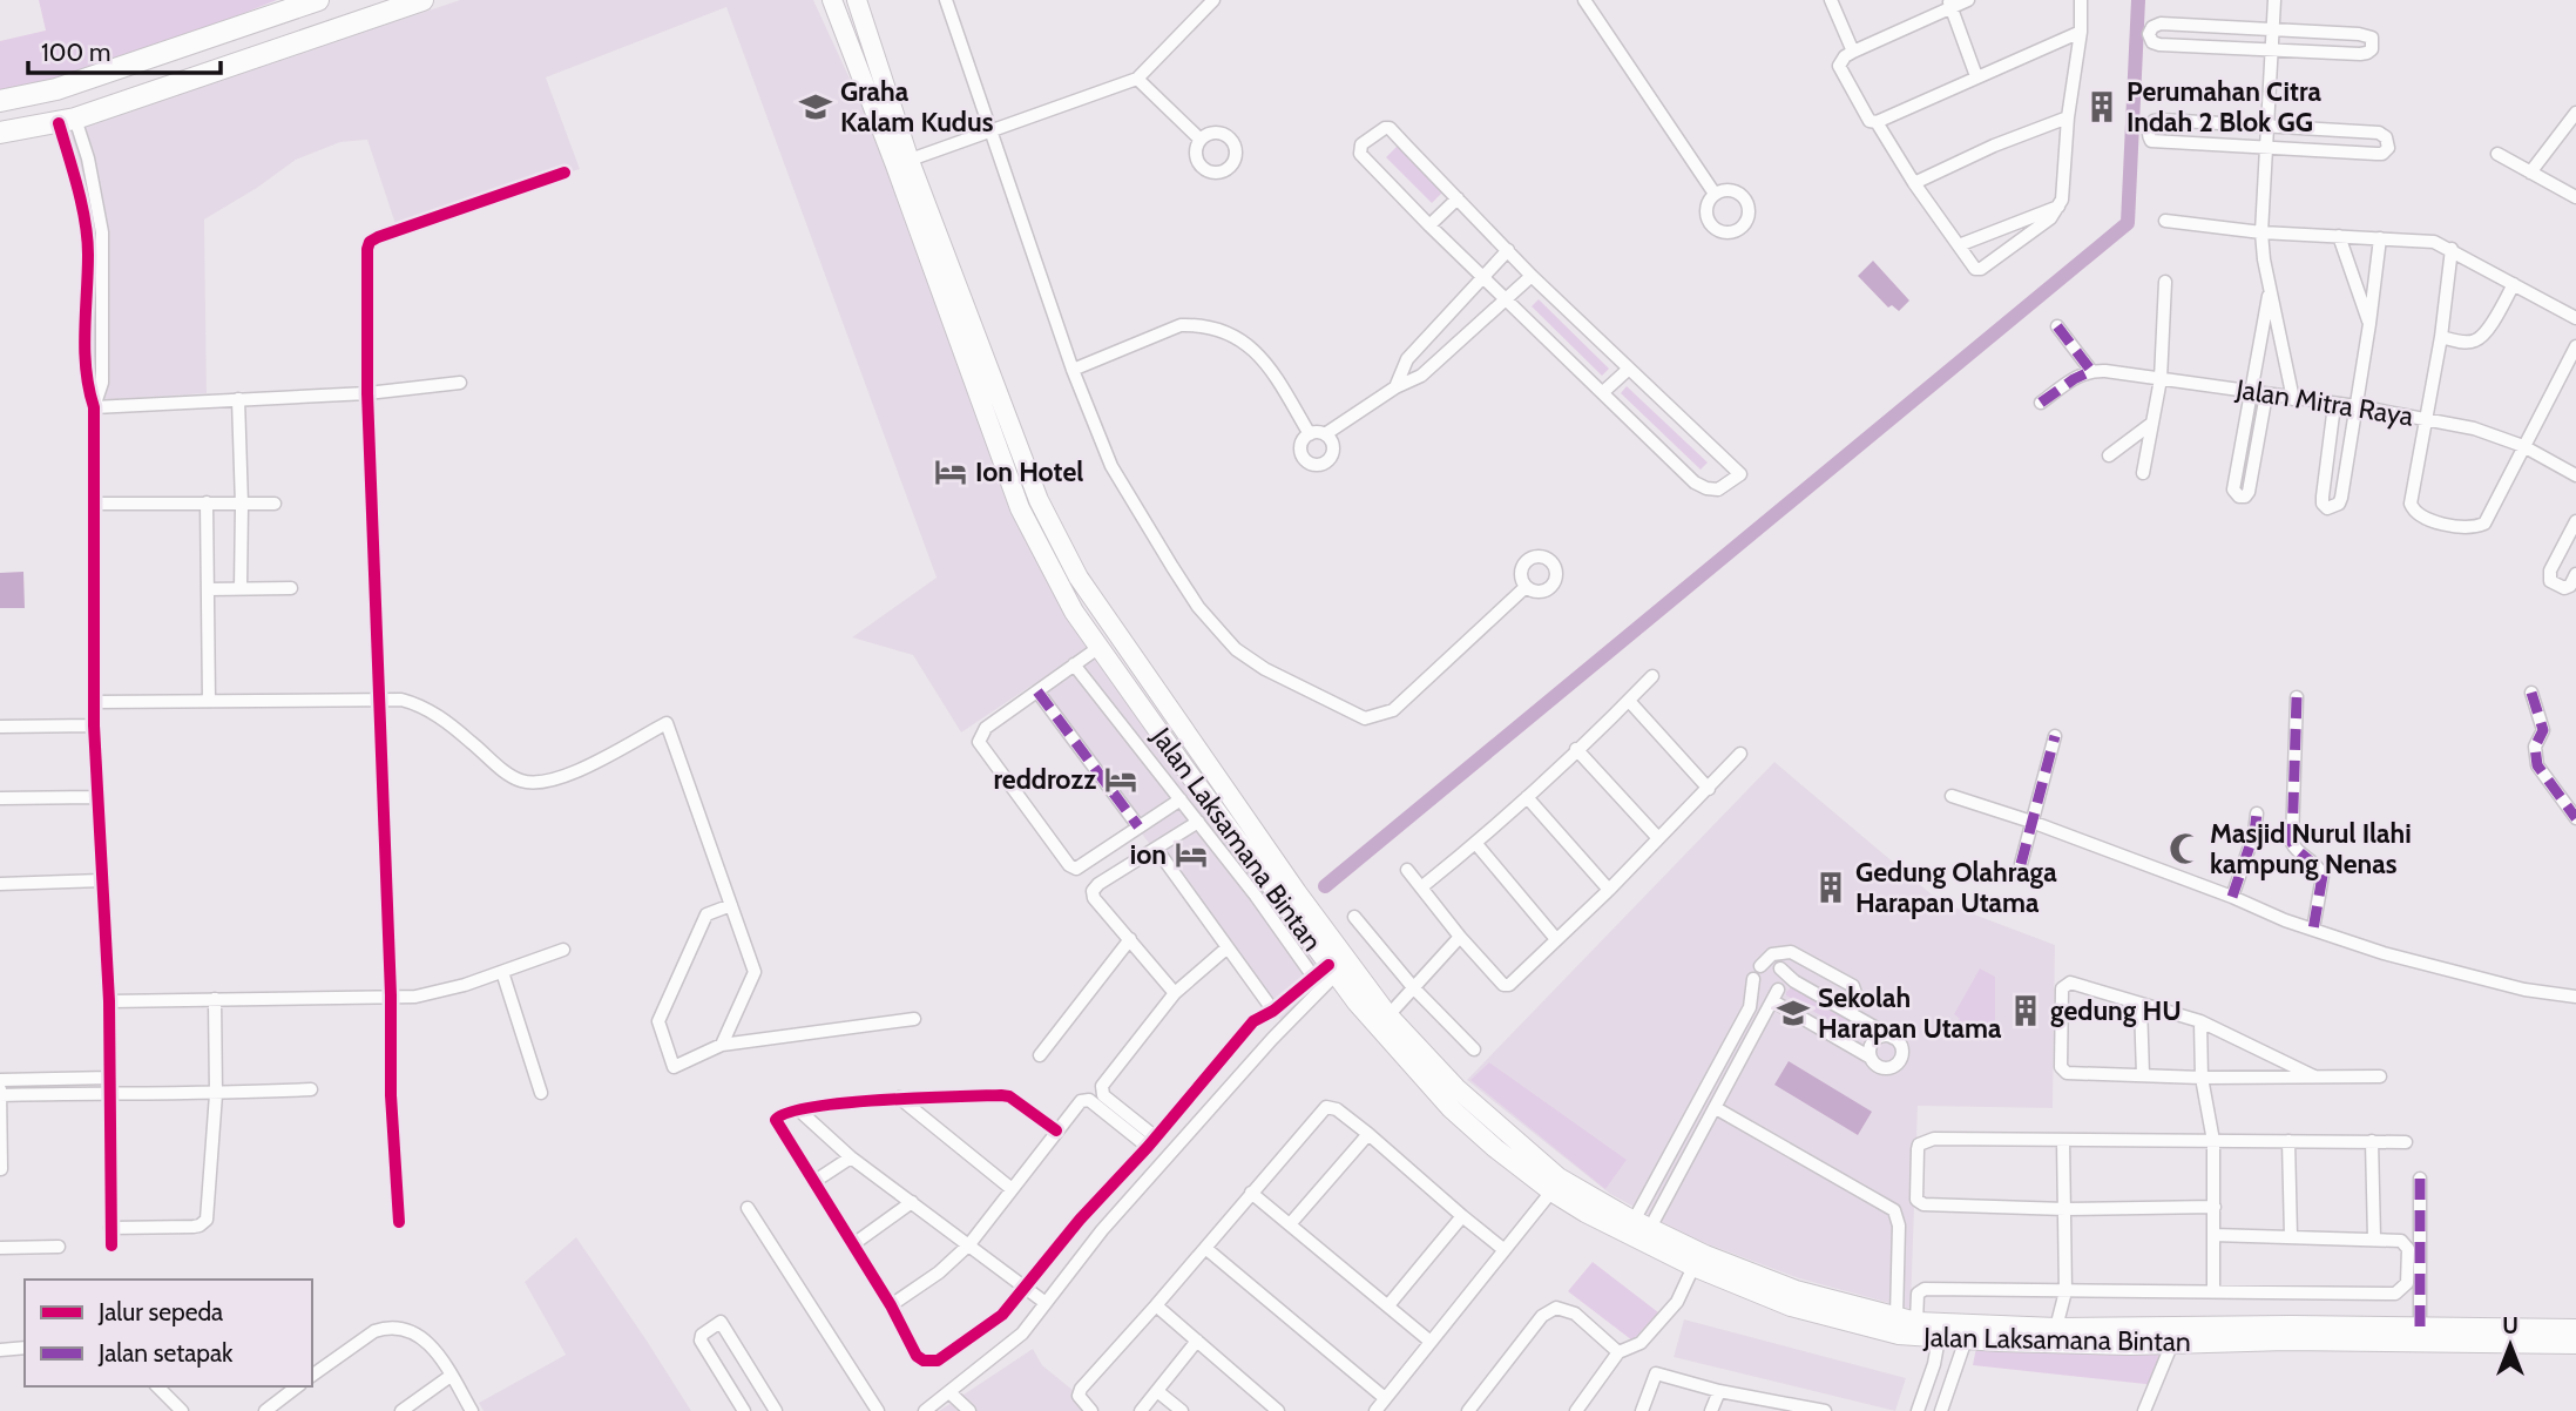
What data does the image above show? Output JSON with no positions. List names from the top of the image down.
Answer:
{
  "streets": {
    "main road": ["Jalan Laksamana Bintan"],
    "street": ["Jalan Mitra Raya"]
  },
  "places": {
    "school or university": ["Graha Kalam Kudus", "Sekolah Harapan Utama"],
    "building": ["Perumahan Citra Indah 2 Blok GG", "Gedung Olahraga Harapan Utama", "gedung HU"],
    "hotel": ["Ion Hotel", "reddrozz", "ion"],
    "mosque": ["Masjid Nurul Ilahi kampung Nenas"]
  },
  "legend": ["Jalur sepeda", "Jalan setapak"],
  "scale_bar": "100 m",
  "north": "top"
}
